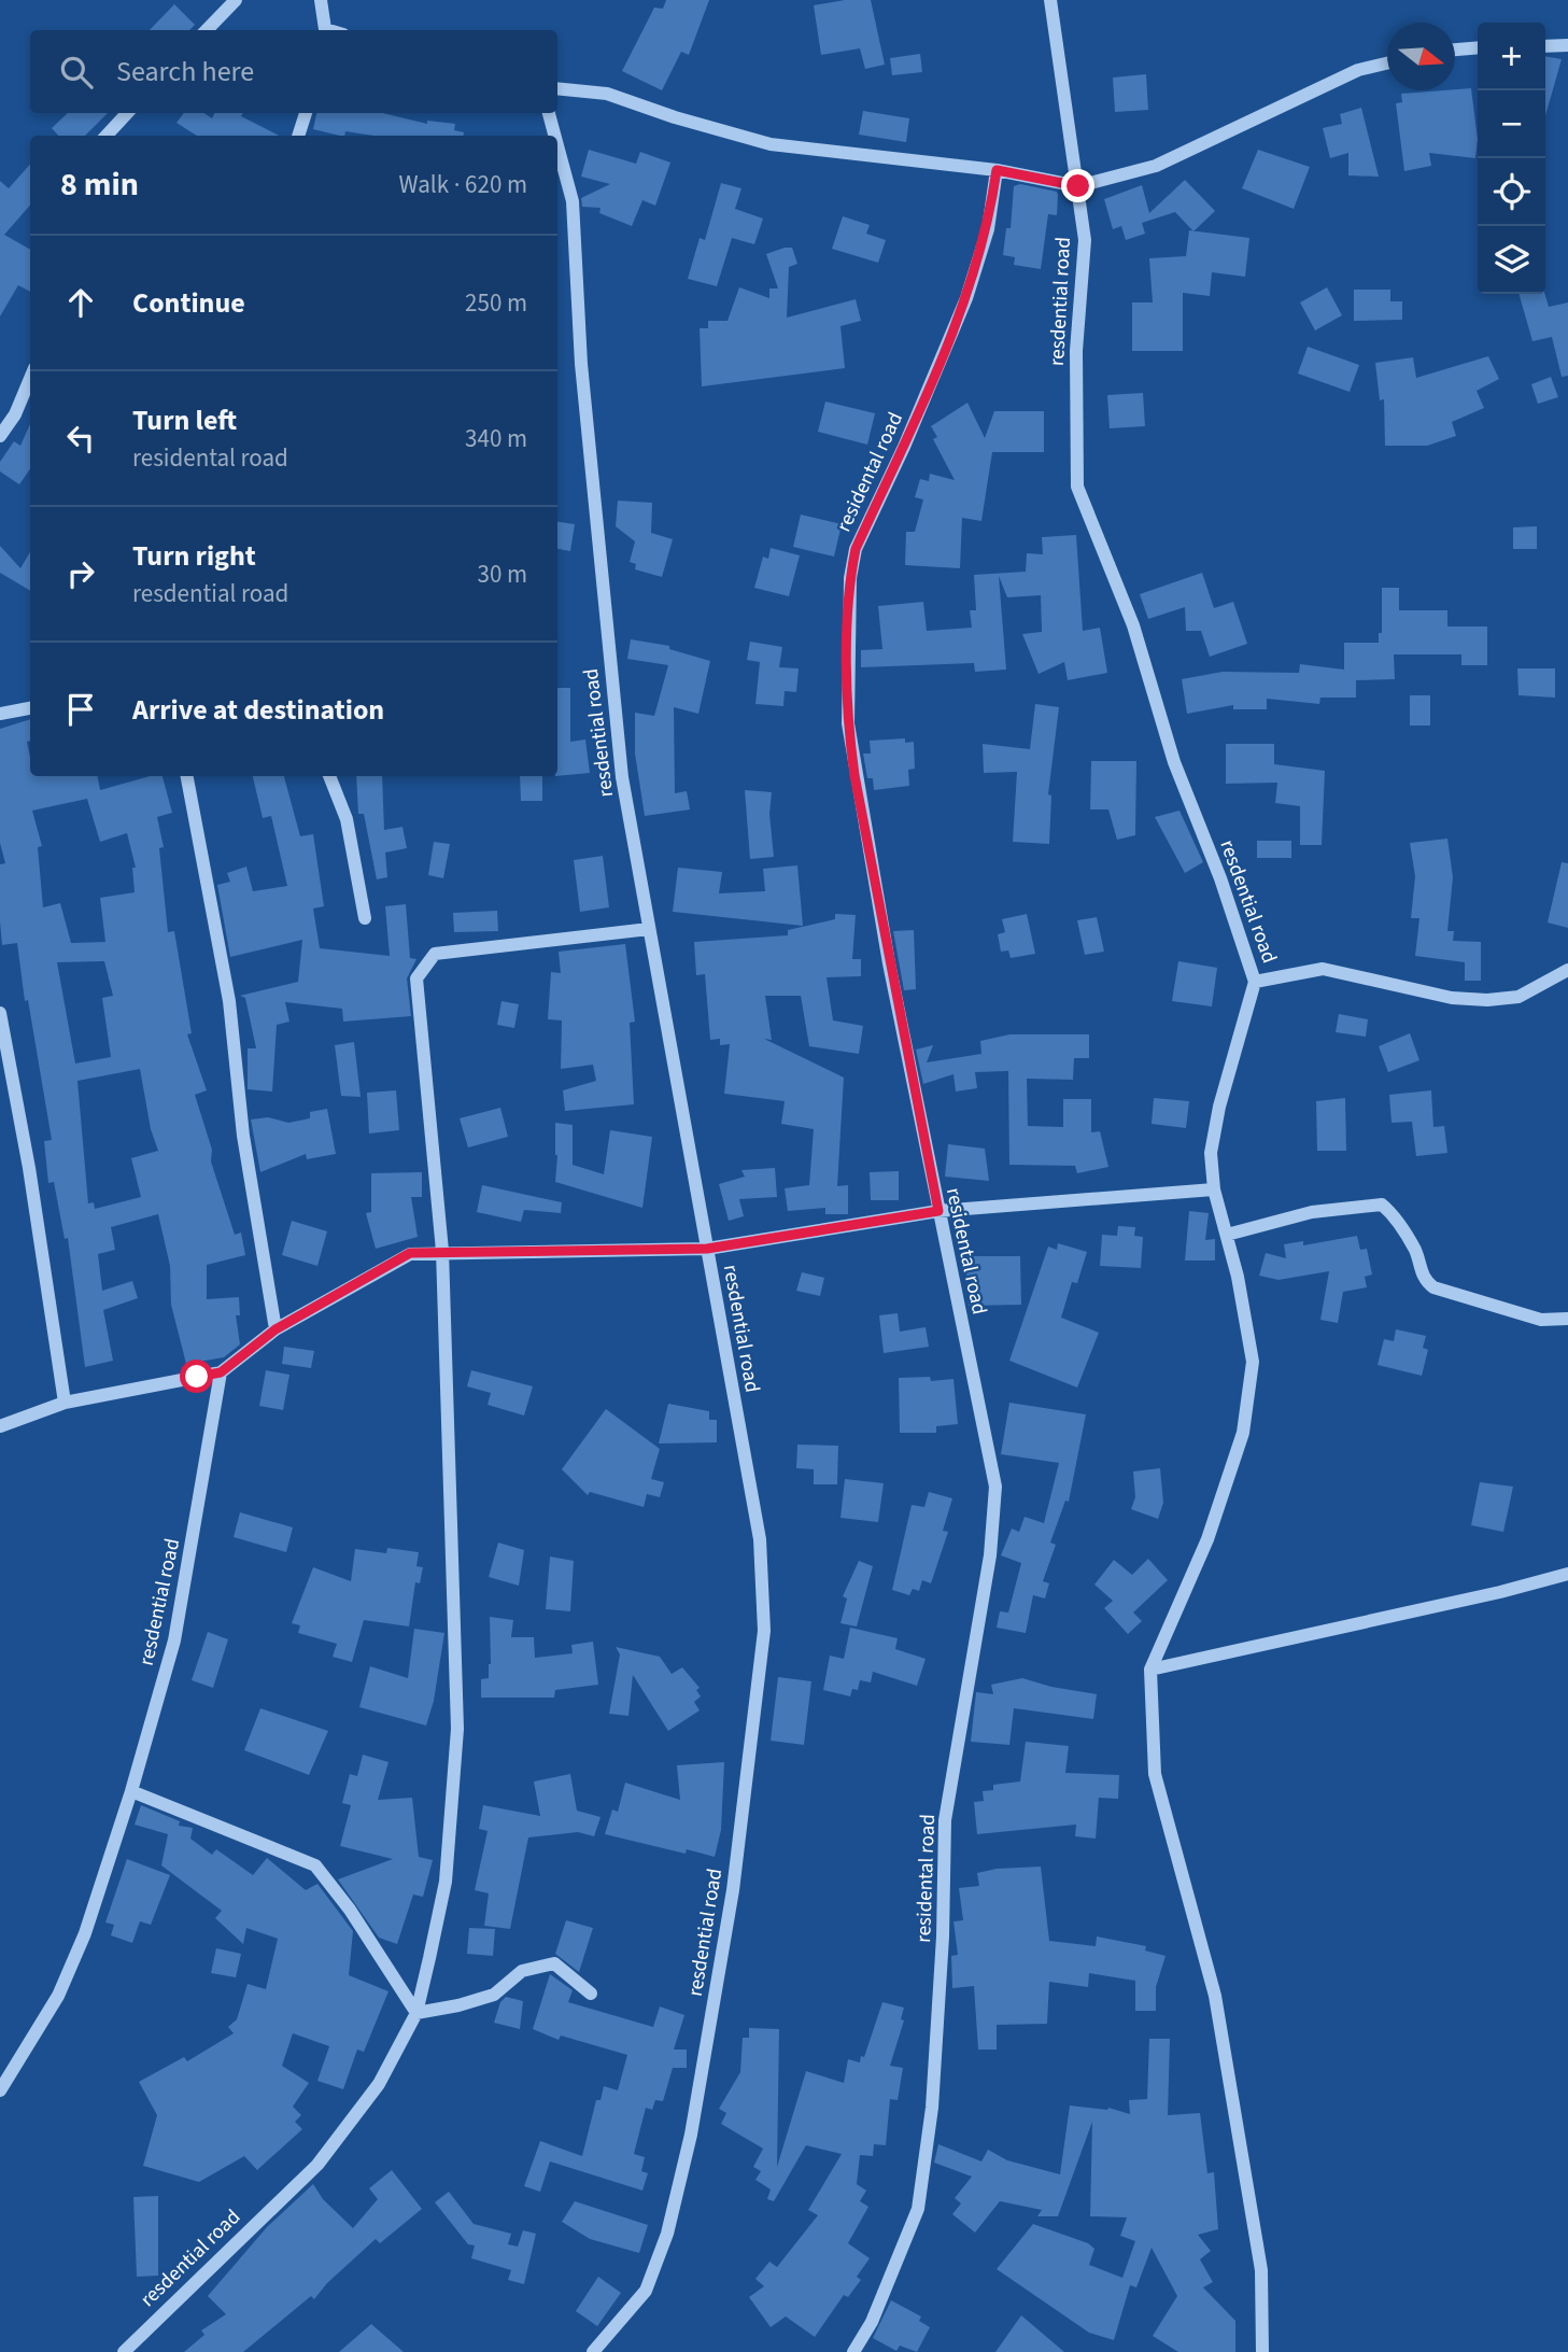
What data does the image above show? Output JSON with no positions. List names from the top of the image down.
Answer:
{
  "streets": {
    "street": ["resdential road", "residental road"]
  },
  "north": "right",
  "page": {
    "map_buttons": ["+", "−"],
    "search": "Search here",
    "heading": ["8 min", "Walk · 620 m"],
    "list": [
      ["Continue", "250 m"],
      ["Turn left", "residental road", "340 m"],
      ["Turn right", "resdential road", "30 m"],
      "Arrive at destination"
    ]
  }
}
